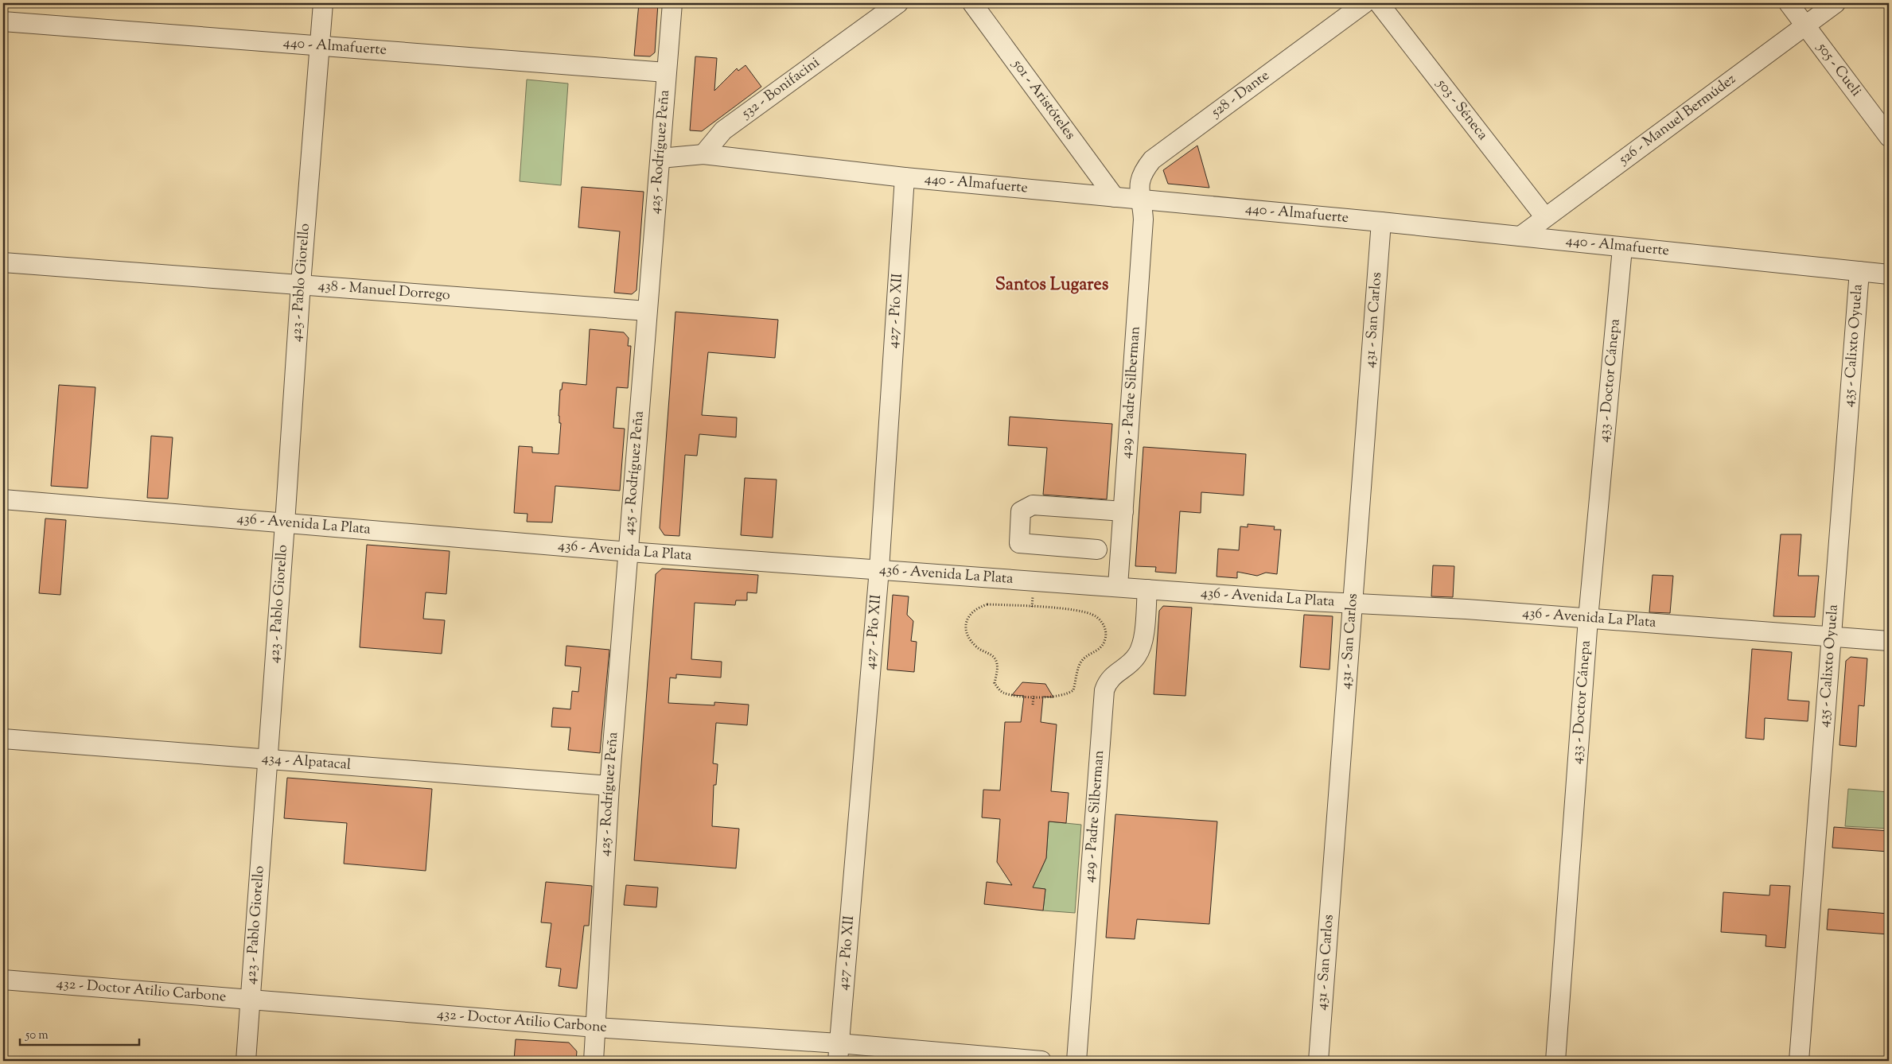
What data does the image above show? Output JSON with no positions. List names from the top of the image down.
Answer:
{
  "streets": {
    "street": [
      "440 - Almafuerte",
      "505 - Cueli",
      "532 - Bonifacini",
      "528 - Dante",
      "501 - Aristóteles",
      "503 - Séneca",
      "526 - Manuel Bermúdez",
      "425 - Rodríguez Peña",
      "423 - Pablo Giorello",
      "438 - Manuel Dorrego",
      "427 - Pío XII",
      "431 - San Carlos",
      "435 - Calixto Oyuela",
      "433 - Doctor Cánepa",
      "429 - Padre Silberman",
      "436 - Avenida La Plata",
      "434 - Alpatacal",
      "432 - Doctor Atilio Carbone"
    ]
  },
  "crossings": [
    ["440 - Almafuerte", "532 - Bonifacini"],
    ["440 - Almafuerte", "528 - Dante"],
    ["440 - Almafuerte", "501 - Aristóteles"],
    ["440 - Almafuerte", "526 - Manuel Bermúdez"],
    ["440 - Almafuerte", "425 - Rodríguez Peña"],
    ["440 - Almafuerte", "423 - Pablo Giorello"],
    ["440 - Almafuerte", "427 - Pío XII"],
    ["440 - Almafuerte", "431 - San Carlos"],
    ["440 - Almafuerte", "435 - Calixto Oyuela"],
    ["440 - Almafuerte", "433 - Doctor Cánepa"],
    ["440 - Almafuerte", "429 - Padre Silberman"],
    ["505 - Cueli", "526 - Manuel Bermúdez"],
    ["528 - Dante", "429 - Padre Silberman"],
    ["503 - Séneca", "526 - Manuel Bermúdez"],
    ["425 - Rodríguez Peña", "438 - Manuel Dorrego"],
    ["425 - Rodríguez Peña", "436 - Avenida La Plata"],
    ["425 - Rodríguez Peña", "434 - Alpatacal"],
    ["425 - Rodríguez Peña", "432 - Doctor Atilio Carbone"],
    ["423 - Pablo Giorello", "438 - Manuel Dorrego"],
    ["423 - Pablo Giorello", "436 - Avenida La Plata"],
    ["423 - Pablo Giorello", "434 - Alpatacal"],
    ["423 - Pablo Giorello", "432 - Doctor Atilio Carbone"],
    ["427 - Pío XII", "436 - Avenida La Plata"],
    ["427 - Pío XII", "432 - Doctor Atilio Carbone"],
    ["431 - San Carlos", "436 - Avenida La Plata"],
    ["435 - Calixto Oyuela", "436 - Avenida La Plata"],
    ["433 - Doctor Cánepa", "436 - Avenida La Plata"],
    ["429 - Padre Silberman", "436 - Avenida La Plata"]
  ],
  "districts": ["Santos Lugares"],
  "scale_bar": "50 m"
}
